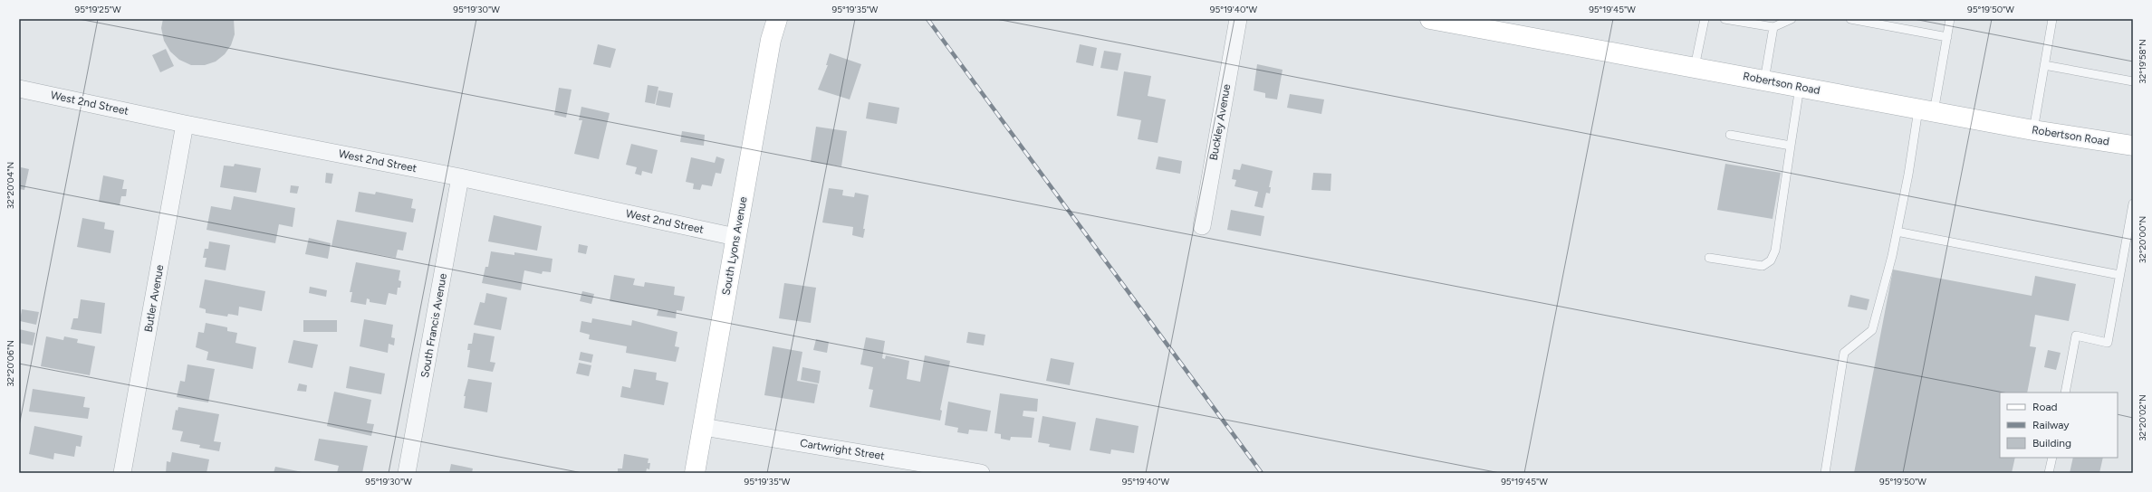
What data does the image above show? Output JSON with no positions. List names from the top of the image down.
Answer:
{
  "streets": {
    "street": [
      "Robertson Road",
      "West 2nd Street",
      "Buckley Avenue",
      "South Lyons Avenue",
      "Butler Avenue",
      "South Francis Avenue",
      "Cartwright Street"
    ]
  },
  "crossings": [
    ["West 2nd Street", "South Lyons Avenue"],
    ["West 2nd Street", "Butler Avenue"],
    ["West 2nd Street", "South Francis Avenue"],
    ["South Lyons Avenue", "Cartwright Street"]
  ],
  "legend": ["Road", "Railway", "Building"],
  "coordinates": [
    "95°19'25\"W",
    "95°19'30\"W",
    "95°19'35\"W",
    "95°19'40\"W",
    "95°19'45\"W",
    "95°19'50\"W",
    "32°19'58\"N",
    "32°20'04\"N",
    "32°20'00\"N",
    "32°20'06\"N",
    "32°20'02\"N"
  ]
}
